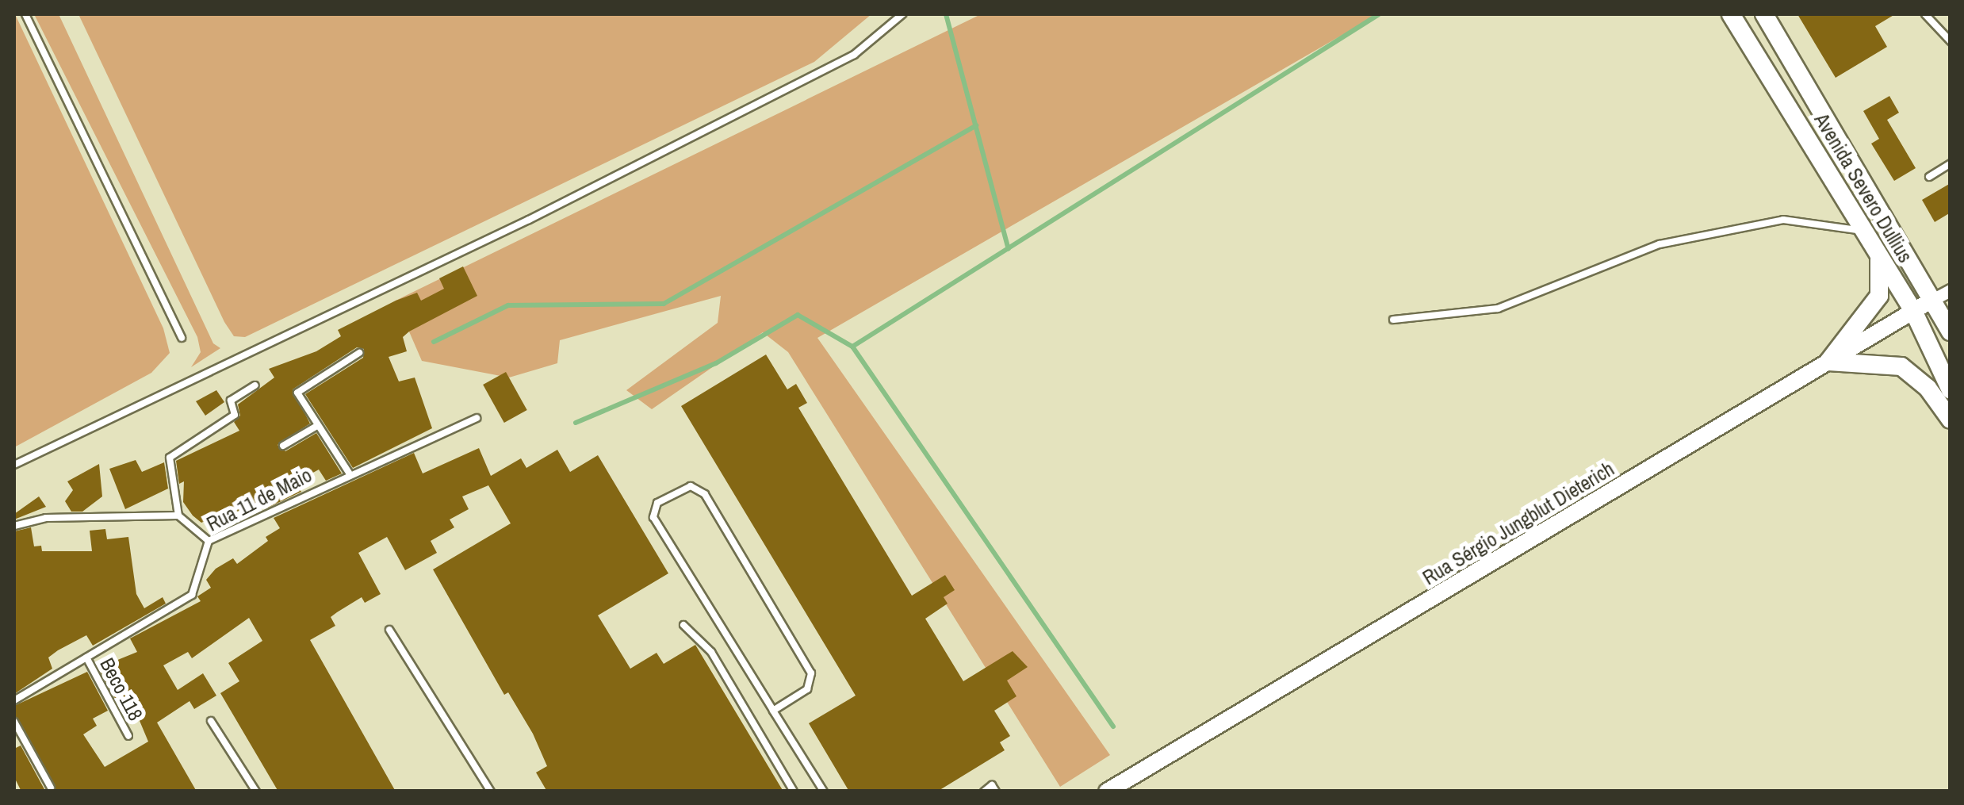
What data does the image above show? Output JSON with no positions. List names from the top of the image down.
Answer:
{
  "streets": {
    "main road": ["Avenida Severo Dullius"],
    "street": ["Rua Sérgio Jungblut Dieterich"],
    "lane": ["Rua 11 de Maio", "Beco 118"]
  },
  "crossings": [
    ["Avenida Severo Dullius", "Rua Sérgio Jungblut Dieterich"],
    ["Rua 11 de Maio", "Beco 118"]
  ]
}
